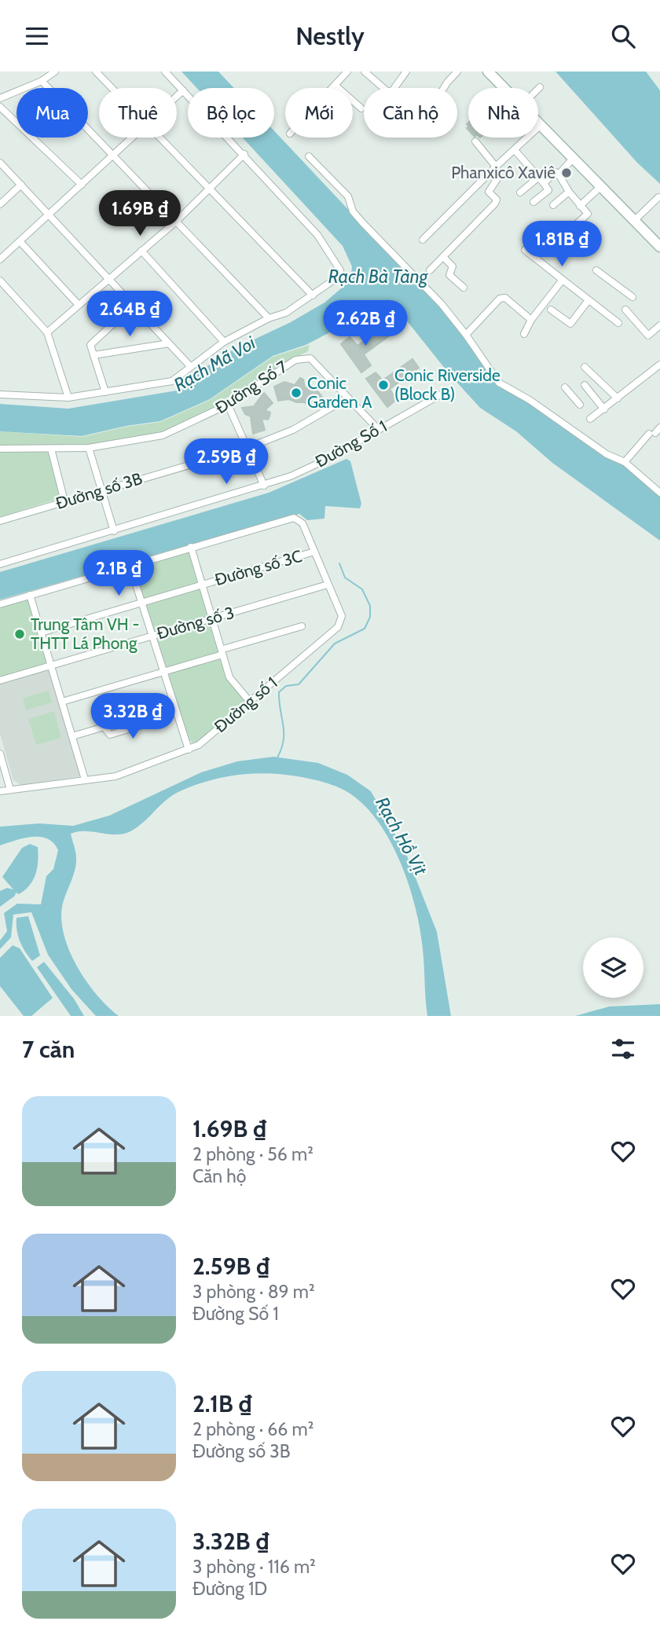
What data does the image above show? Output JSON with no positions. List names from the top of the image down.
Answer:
{
  "streets": {
    "street": [
      "Đường Số 7",
      "Đường Số 1",
      "Đường số 3B",
      "Đường số 3C",
      "Đường số 3",
      "Đường số 1"
    ]
  },
  "crossings": [
    ["Đường Số 7", "Đường số 3B"],
    ["Đường số 3C", "Đường số 1"],
    ["Đường số 3", "Đường số 1"]
  ],
  "water": ["Rạch Bà Tàng", "Rạch Mã Voi", "Rạch Hồ Vịt"],
  "places": [
    "Phanxicô Xaviê",
    "Conic Riverside (Block B)",
    "Conic Garden A",
    "Trung Tâm VH - THTT Lá Phong"
  ],
  "page": {
    "header": "Nestly",
    "chip": [
      "Mua",
      "Thuê",
      "Bộ lọc",
      "Mới",
      "Căn hộ",
      "Nhà"
    ],
    "price": [
      "1.69B ₫",
      "1.81B ₫",
      "2.64B ₫",
      "2.62B ₫",
      "2.59B ₫",
      "2.1B ₫",
      "3.32B ₫"
    ],
    "heading": "7 căn",
    "list": [
      {
        "name": "1.69B ₫",
        "note": "2 phòng · 56 m² · Căn hộ"
      },
      {
        "name": "2.59B ₫",
        "note": "3 phòng · 89 m² · Đường Số 1"
      },
      {
        "name": "2.1B ₫",
        "note": "2 phòng · 66 m² · Đường số 3B"
      },
      {
        "name": "3.32B ₫",
        "note": "3 phòng · 116 m² · Đường 1D"
      }
    ]
  }
}
